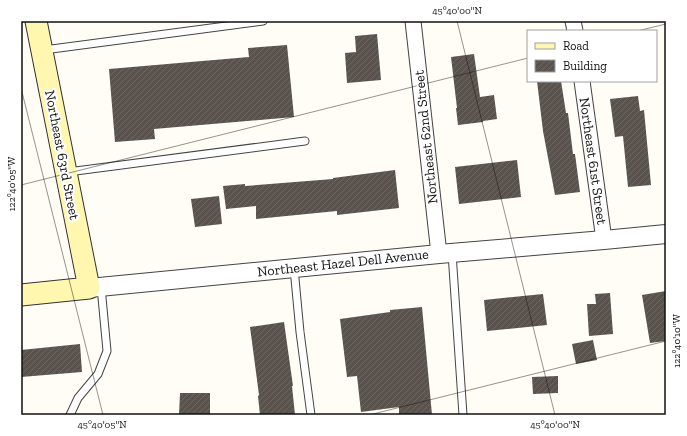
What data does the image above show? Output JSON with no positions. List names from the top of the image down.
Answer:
{
  "streets": {
    "main road": ["Northeast 63rd Street", "Northeast Hazel Dell Avenue"],
    "street": ["Northeast 62nd Street", "Northeast 61st Street"]
  },
  "crossings": [
    ["Northeast 62nd Street", "Northeast Hazel Dell Avenue"],
    ["Northeast 63rd Street", "Northeast Hazel Dell Avenue"],
    ["Northeast 61st Street", "Northeast Hazel Dell Avenue"]
  ],
  "legend": ["Road", "Building"],
  "coordinates": [
    "45°40'00\"N",
    "122°40'05\"W",
    "122°40'10\"W",
    "45°40'05\"N"
  ]
}
